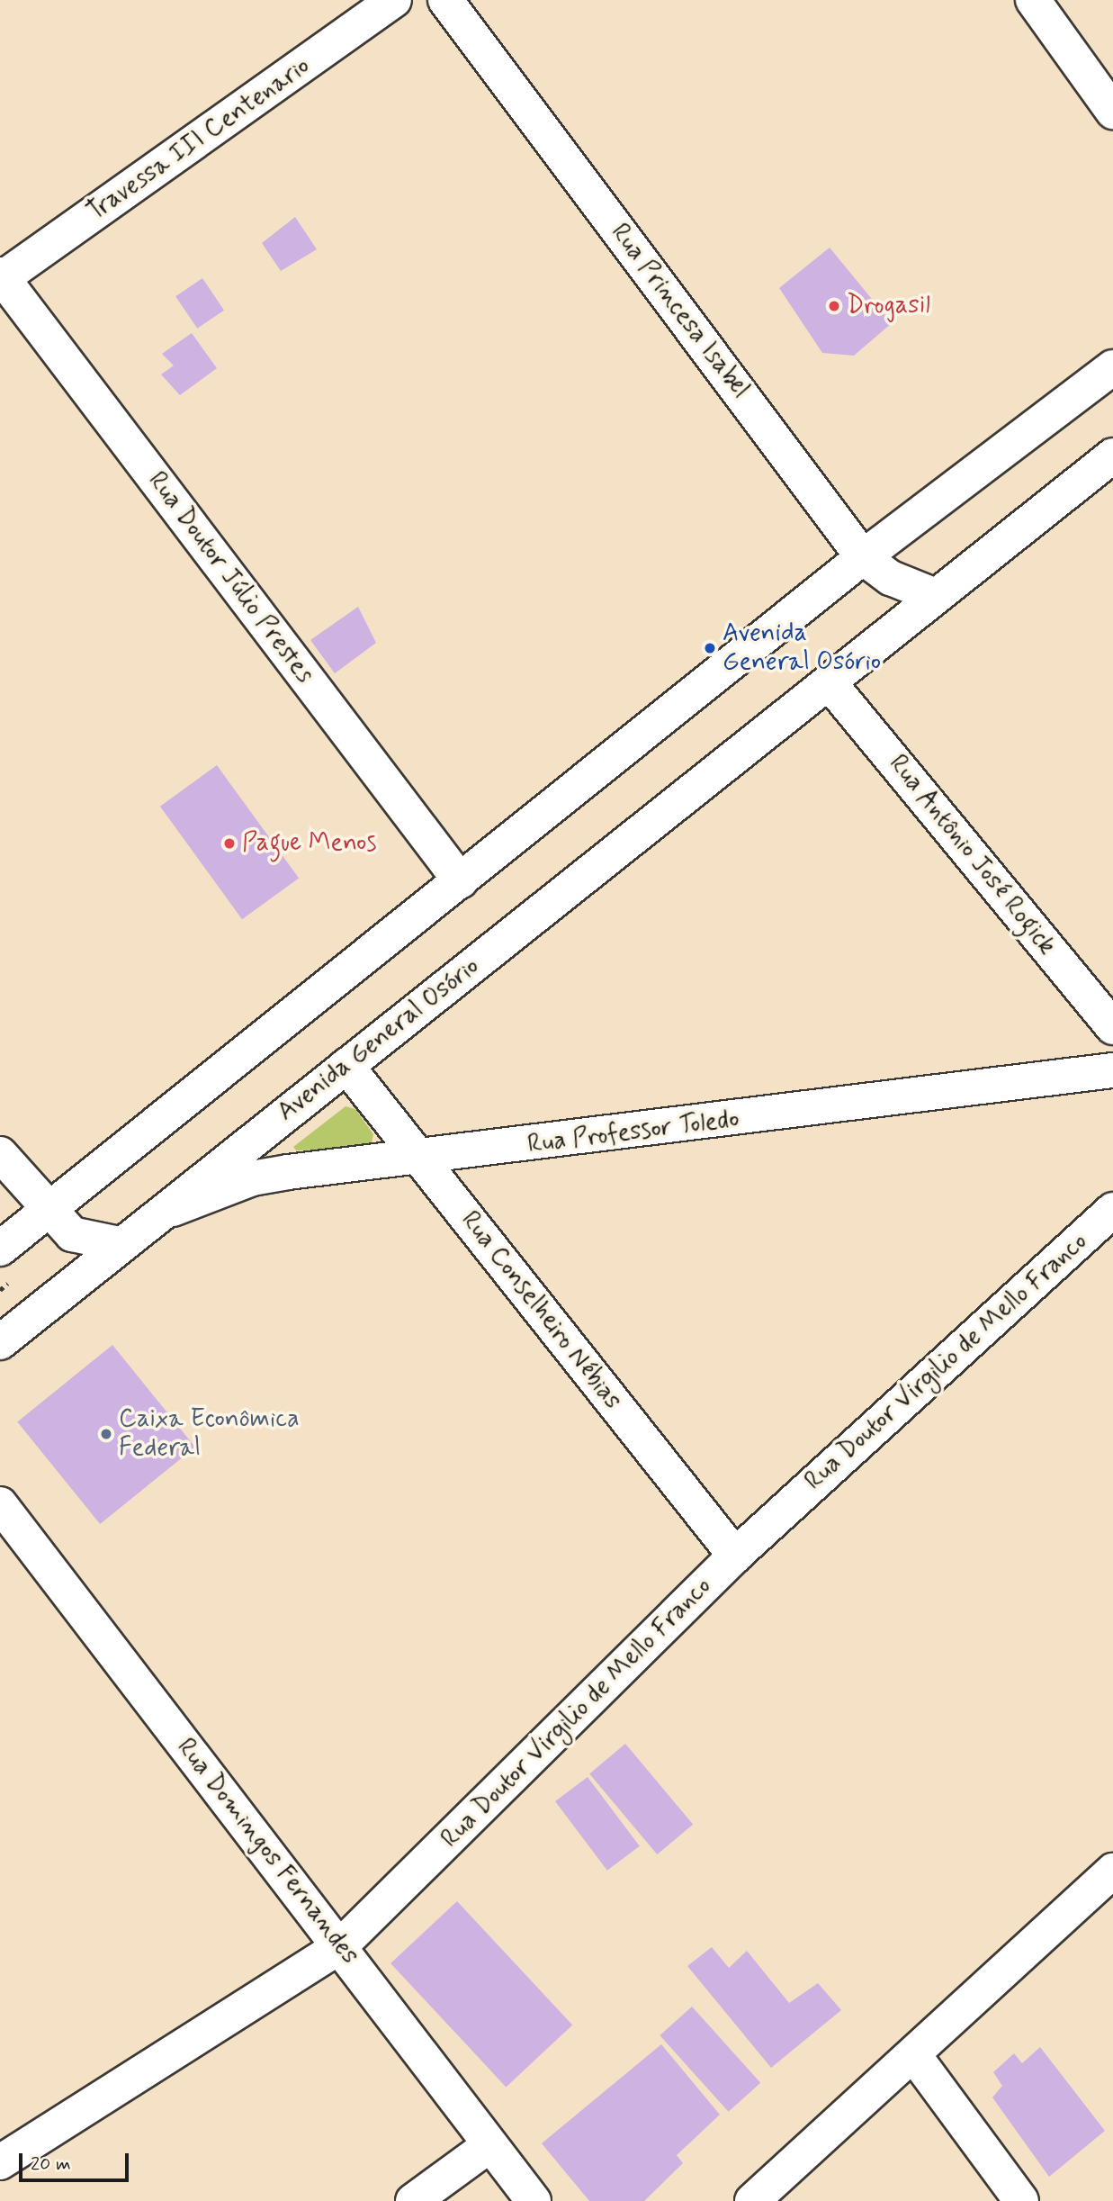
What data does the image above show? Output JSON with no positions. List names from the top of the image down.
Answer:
{
  "streets": {
    "street": [
      "Travessa III Centenario",
      "Rua Princesa Isabel",
      "Rua Doutor Júlio Prestes",
      "Rua Antônio José Rogick",
      "Avenida General Osório",
      "Rua Professor Toledo",
      "Rua Conselheiro Nébias",
      "Rua Doutor Virgilio de Mello Franco",
      "Rua Domingos Fernandes"
    ]
  },
  "crossings": [
    ["Travessa III Centenario", "Rua Doutor Júlio Prestes"],
    ["Rua Princesa Isabel", "Avenida General Osório"],
    ["Rua Antônio José Rogick", "Avenida General Osório"],
    ["Avenida General Osório", "Rua Professor Toledo"],
    ["Avenida General Osório", "Rua Conselheiro Nébias"],
    ["Rua Professor Toledo", "Rua Conselheiro Nébias"],
    ["Rua Conselheiro Nébias", "Rua Doutor Virgilio de Mello Franco"],
    ["Rua Doutor Virgilio de Mello Franco", "Rua Domingos Fernandes"]
  ],
  "places": [
    "Drogasil",
    "Avenida General Osório",
    "Pague Menos",
    "Caixa Econômica Federal"
  ],
  "scale_bar": "20 m"
}
